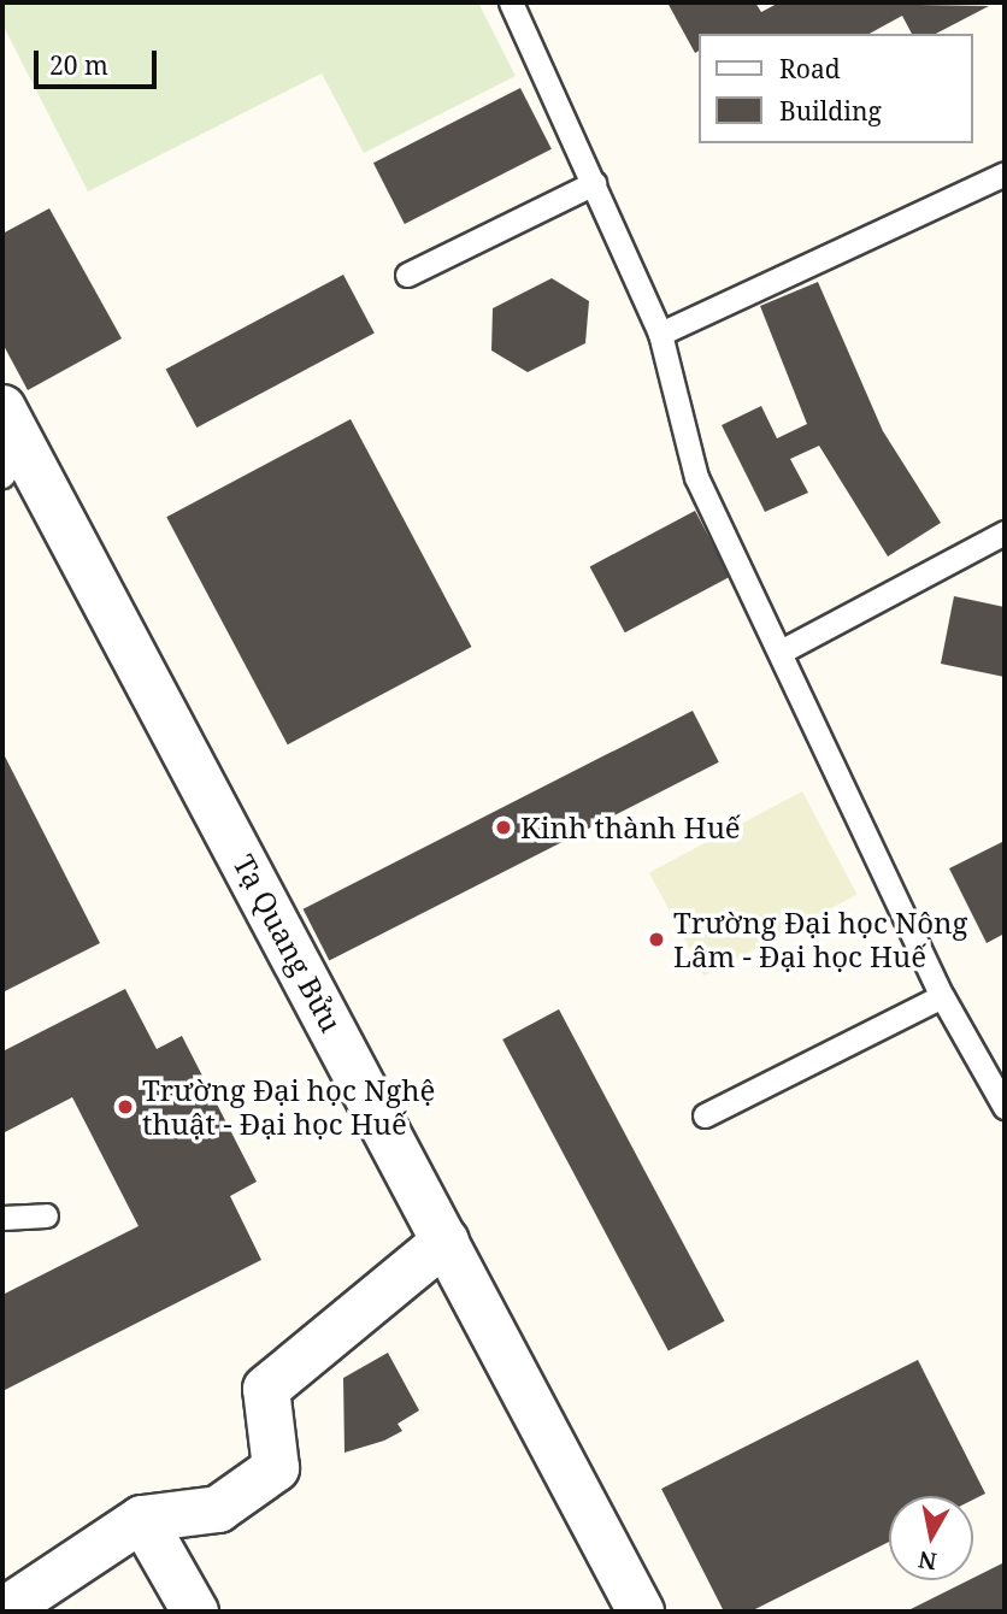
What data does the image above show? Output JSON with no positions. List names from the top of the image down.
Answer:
{
  "streets": {
    "street": ["Tạ Quang Bửu"]
  },
  "places": ["Kinh thành Huế", "Trường Đại học Nông Lâm - Đại học Huế", "Trường Đại học Nghệ thuật - Đại học Huế"],
  "legend": ["Road", "Building"],
  "scale_bar": "20 m",
  "north": "bottom"
}
